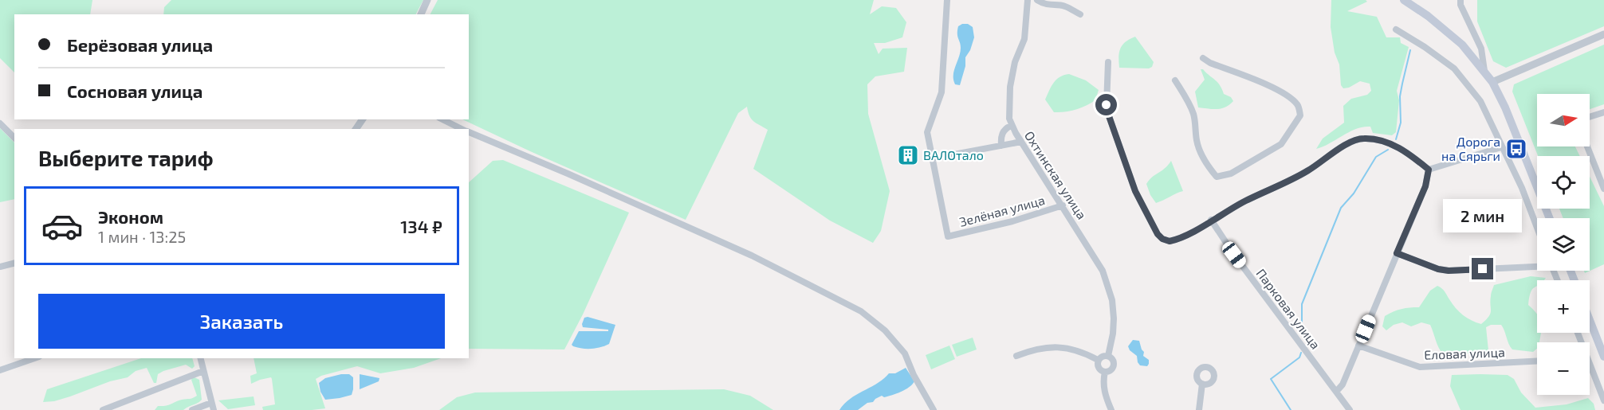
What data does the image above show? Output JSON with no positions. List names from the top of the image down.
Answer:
{
  "streets": {
    "street": [
      "Охтинская улица",
      "Зелёная улица",
      "Парковая улица",
      "Еловая улица"
    ]
  },
  "crossings": [
    ["Охтинская улица", "Зелёная улица"]
  ],
  "places": {
    "bus stop": ["Дорога на Сярьги"],
    "building": ["ВАЛОтало"]
  },
  "north": "right",
  "page": {
    "banner": ["Берёзовая улица", "Сосновая улица"],
    "map_buttons": ["+", "−"],
    "heading": "Выберите тариф",
    "list": [
      {
        "name": "Эконом",
        "note": "1 мин · 13:25",
        "value": "134 ₽"
      }
    ],
    "bubble": "2 мин",
    "buttons": "Заказать"
  }
}
